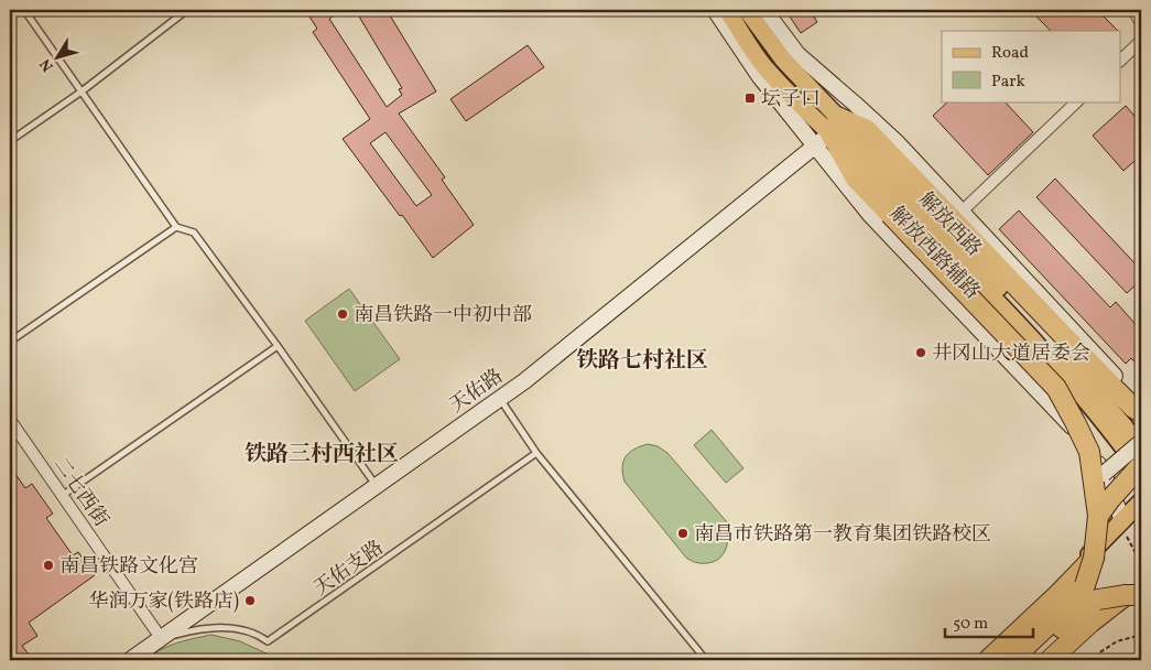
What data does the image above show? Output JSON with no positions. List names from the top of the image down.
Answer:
{
  "streets": {
    "main road": ["解放西路", "解放西路辅路", "天佑路"],
    "street": ["二七西街"],
    "lane": ["天佑支路"]
  },
  "crossings": [
    ["解放西路", "天佑路"],
    ["解放西路辅路", "天佑路"],
    ["天佑路", "二七西街"],
    ["天佑路", "天佑支路"],
    ["二七西街", "天佑支路"]
  ],
  "districts": ["铁路七村社区", "铁路三村西社区"],
  "places": {
    "transit": ["坛子口"],
    "other": [
      "南昌铁路一中初中部",
      "井冈山大道居委会",
      "南昌市铁路第一教育集团铁路校区",
      "南昌铁路文化宫",
      "华润万家(铁路店)"
    ]
  },
  "legend": ["Road", "Park"],
  "scale_bar": "50 m",
  "north": "bottom left"
}
